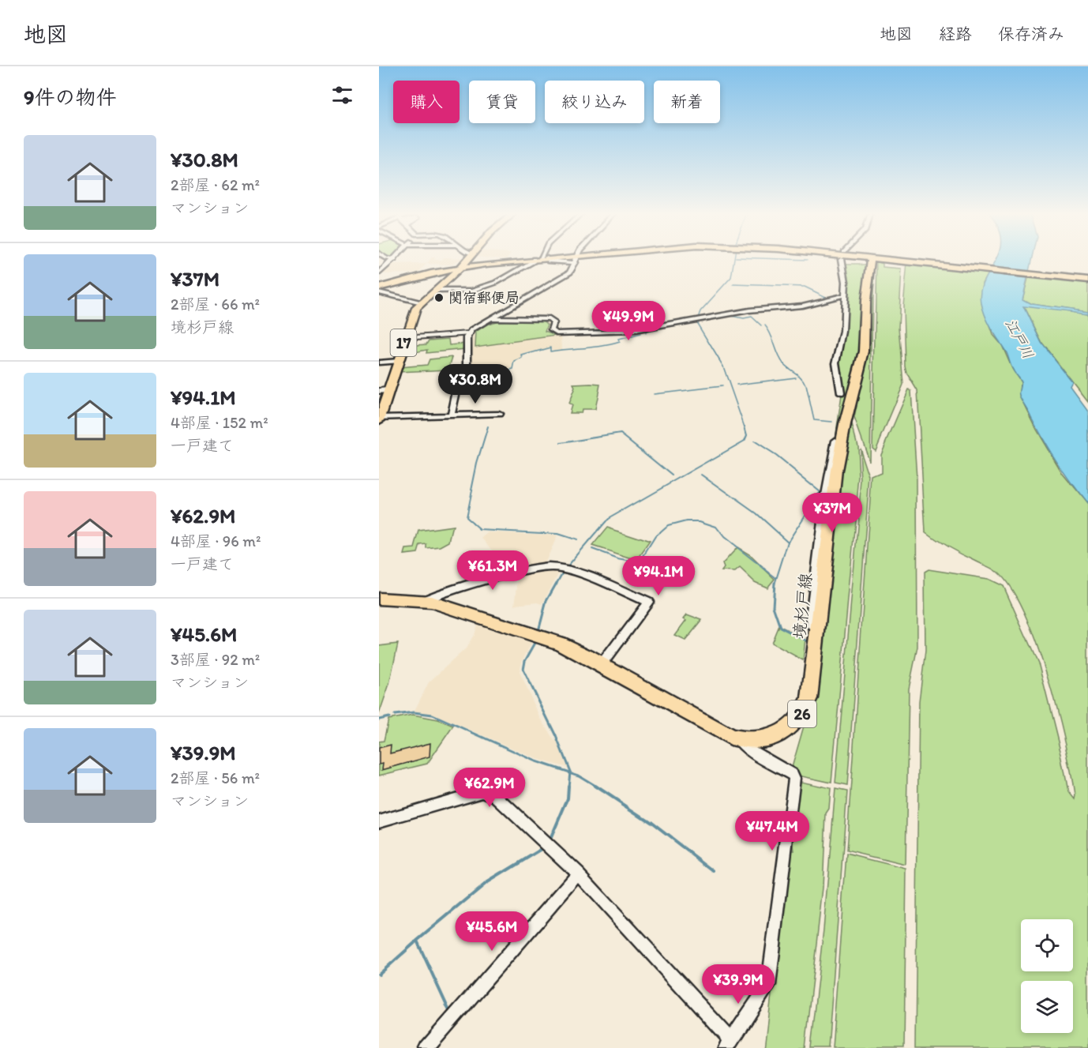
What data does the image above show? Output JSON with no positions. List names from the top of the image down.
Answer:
{
  "streets": {
    "main road": ["17", "境杉戸線", "26"]
  },
  "water": ["江戸川"],
  "places": ["関宿郵便局"],
  "page": {
    "header": "地図",
    "nav": ["地図", "経路", "保存済み"],
    "heading": "9件の物件",
    "chip": [
      "購入",
      "賃貸",
      "絞り込み",
      "新着"
    ],
    "list": [
      {
        "name": "¥30.8M",
        "note": "2部屋 · 62 m² · マンション"
      },
      {
        "name": "¥37M",
        "note": "2部屋 · 66 m² · 境杉戸線"
      },
      {
        "name": "¥94.1M",
        "note": "4部屋 · 152 m² · 一戸建て"
      },
      {
        "name": "¥62.9M",
        "note": "4部屋 · 96 m² · 一戸建て"
      },
      {
        "name": "¥45.6M",
        "note": "3部屋 · 92 m² · マンション"
      },
      {
        "name": "¥39.9M",
        "note": "2部屋 · 56 m² · マンション"
      }
    ],
    "price": [
      "¥49.9M",
      "¥30.8M",
      "¥37M",
      "¥61.3M",
      "¥94.1M",
      "¥62.9M",
      "¥47.4M",
      "¥45.6M",
      "¥39.9M"
    ]
  }
}
